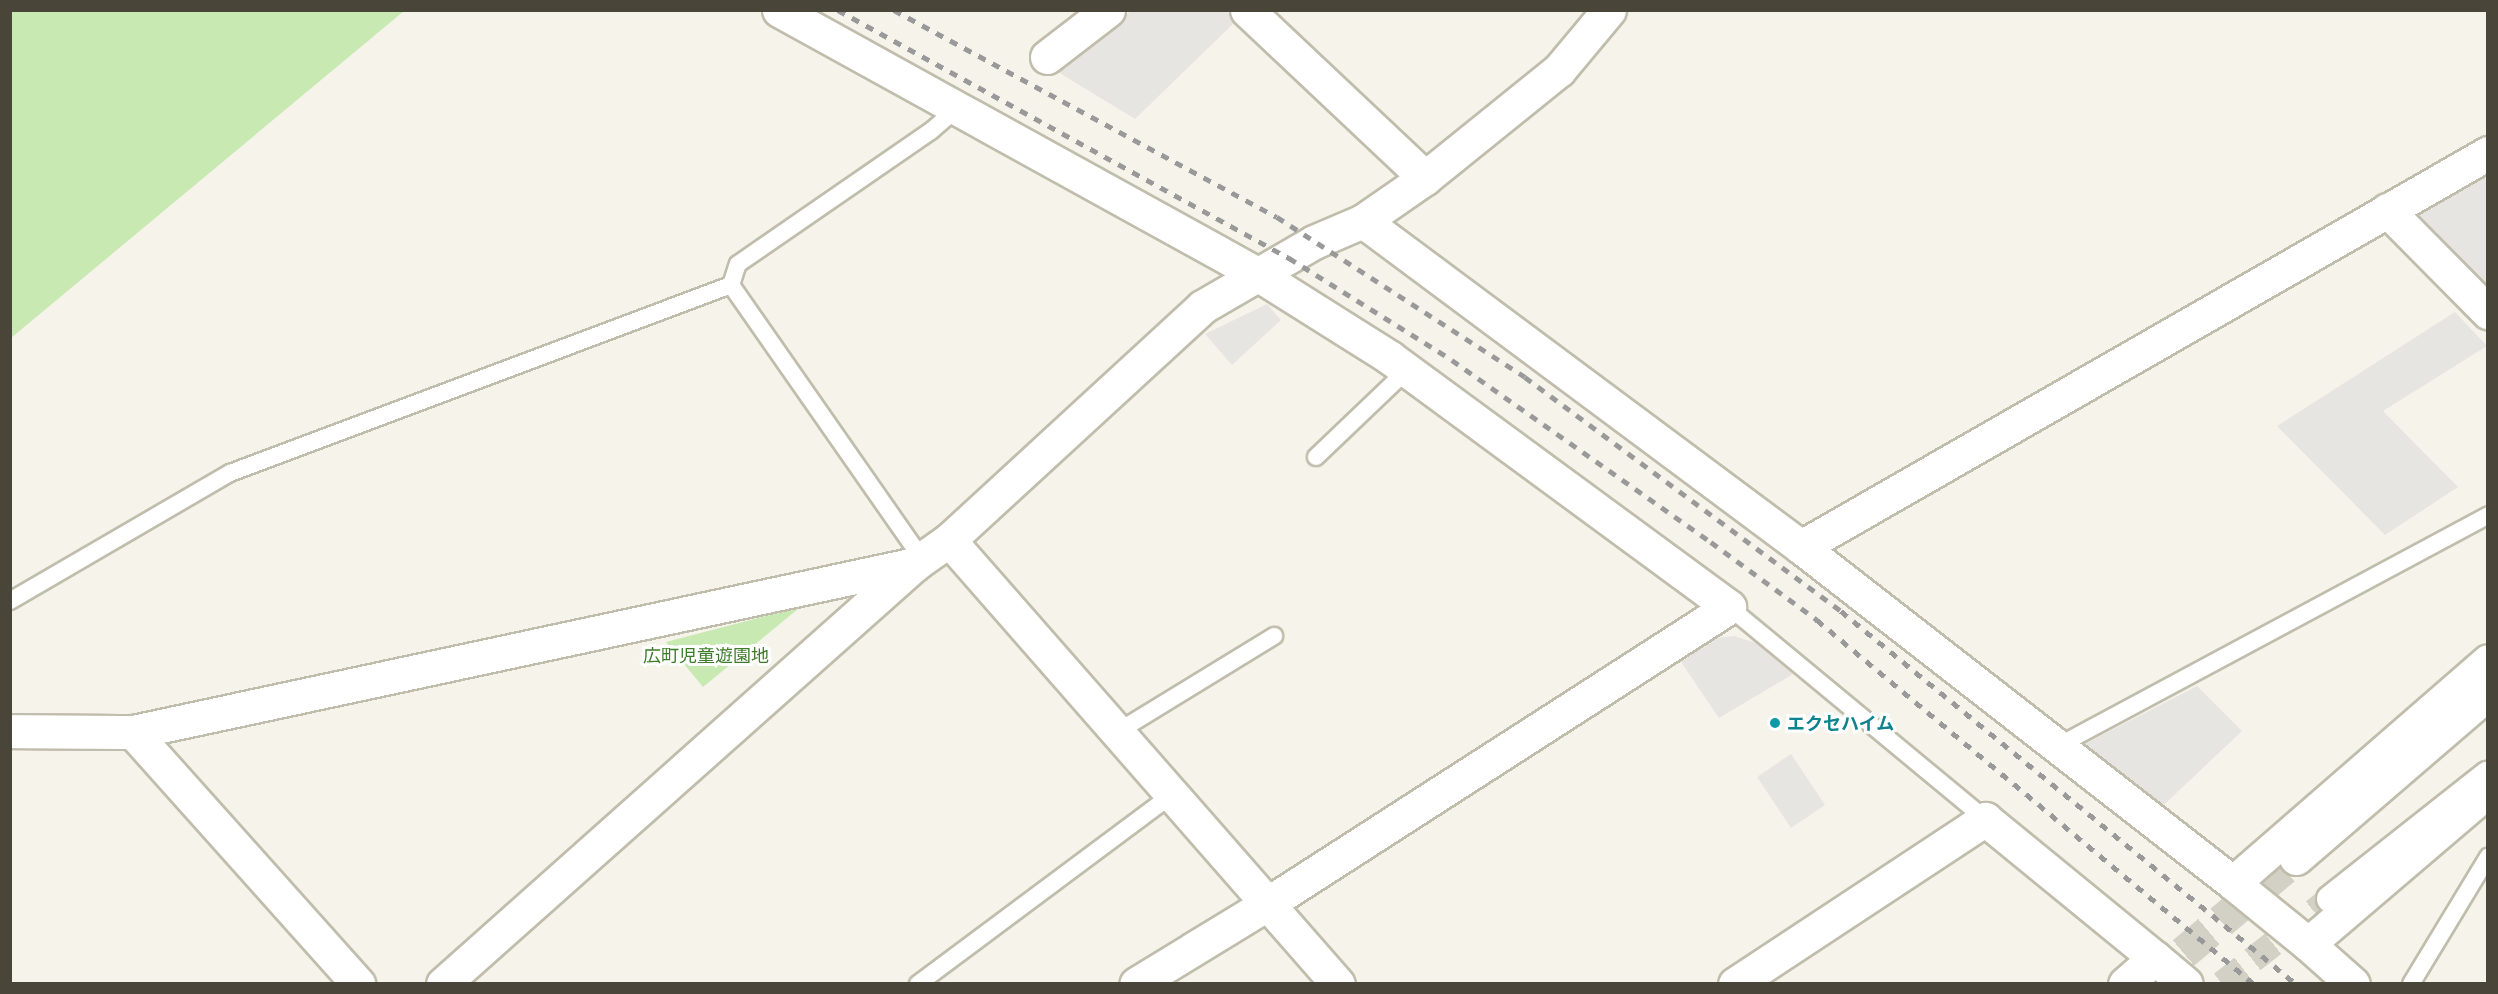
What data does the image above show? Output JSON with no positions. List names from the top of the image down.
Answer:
{
  "parks": ["広町児童遊園地"],
  "places": ["エクセハイム"]
}
